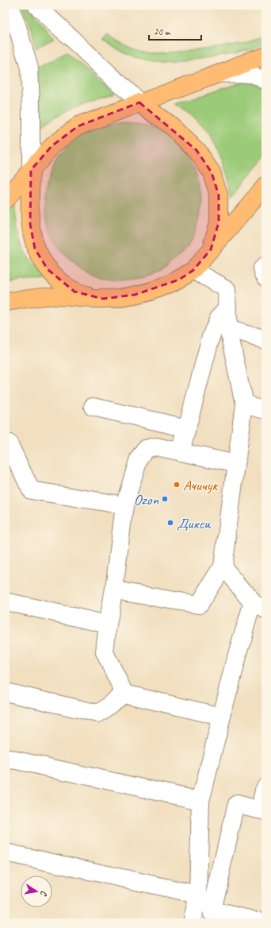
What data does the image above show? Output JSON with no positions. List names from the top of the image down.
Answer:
{
  "places": ["Ачичук", "Ozon", "Дикси"],
  "scale_bar": "20 m",
  "north": "right"
}
